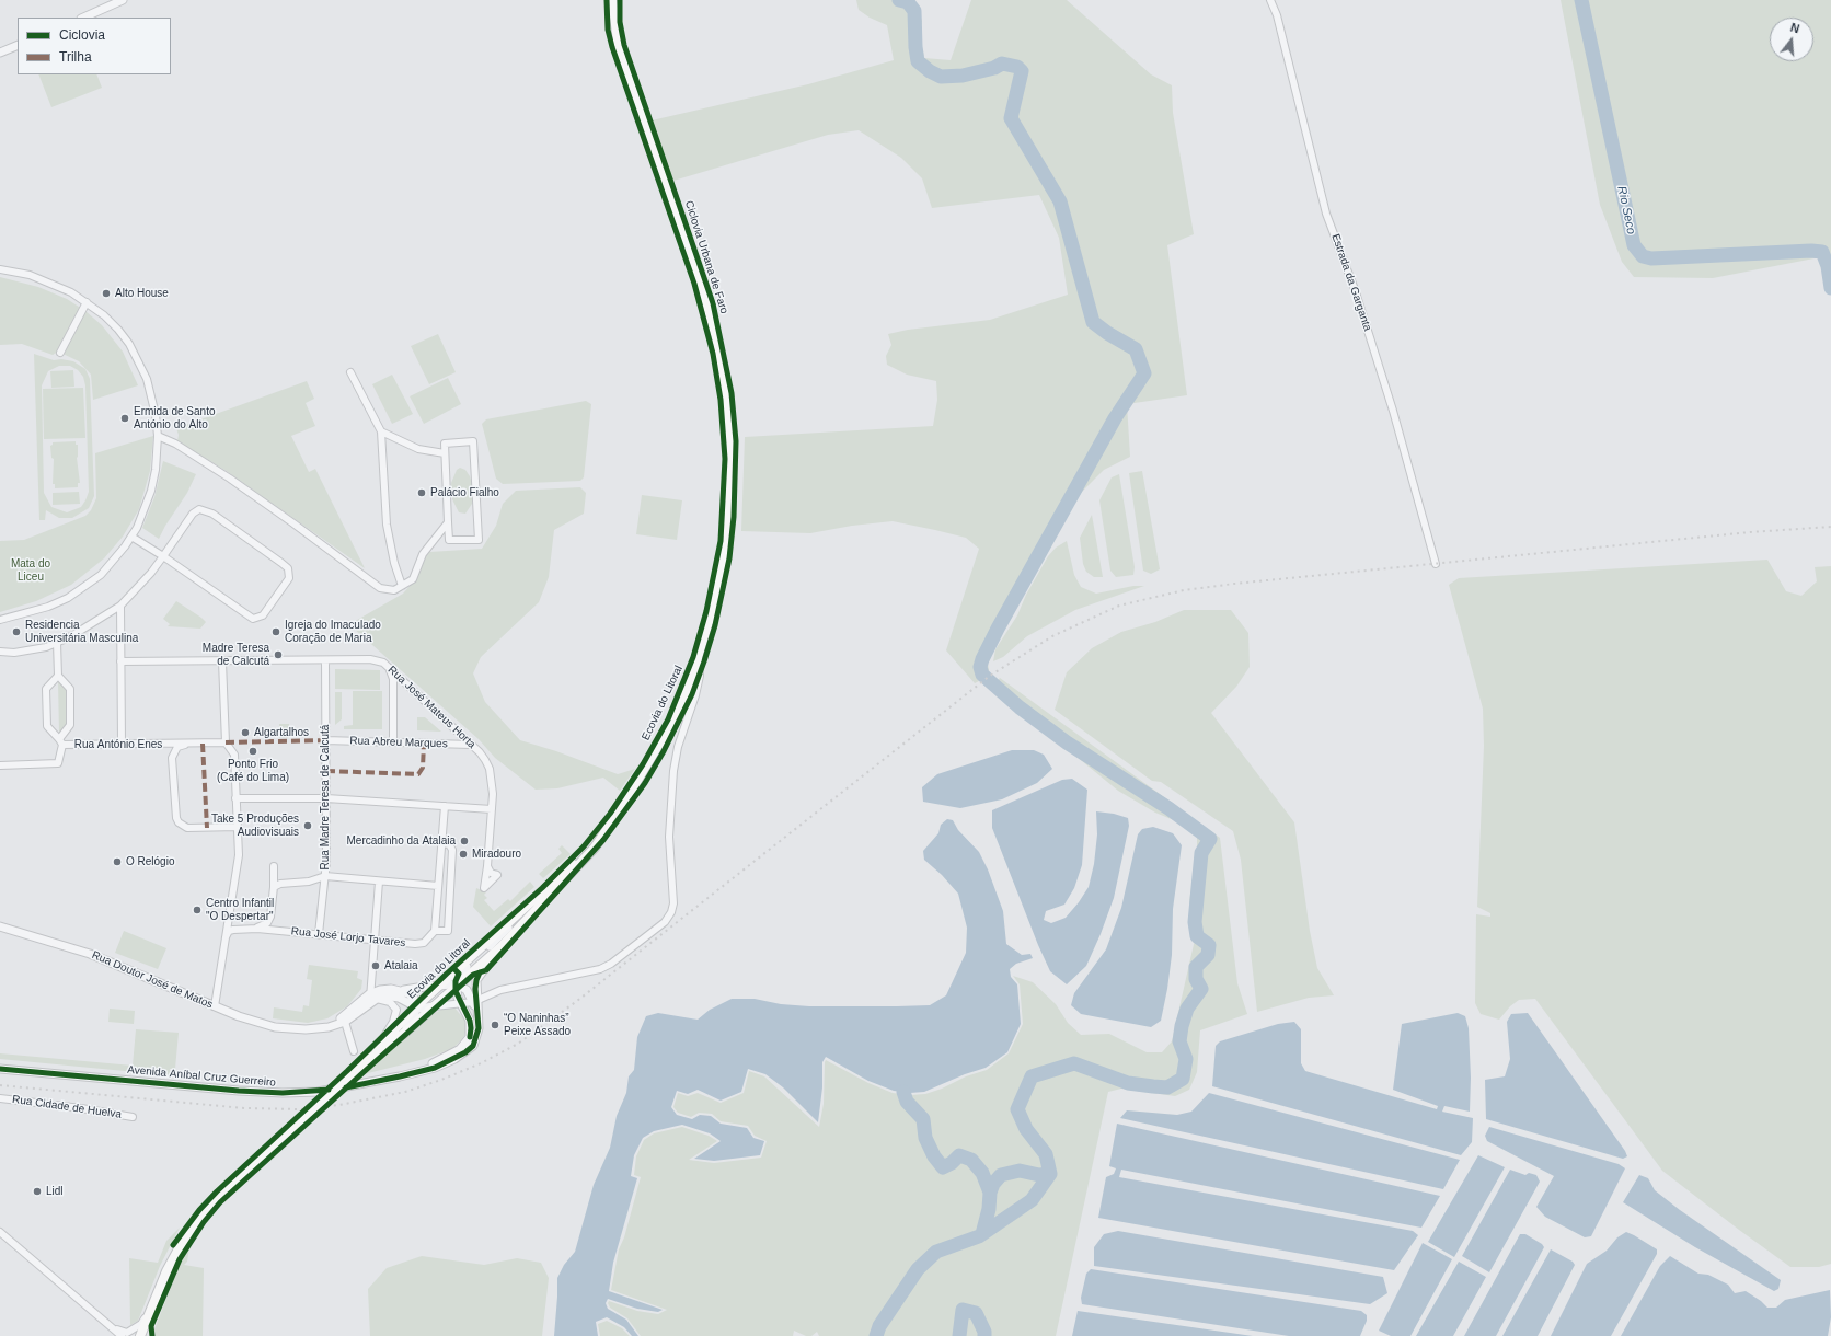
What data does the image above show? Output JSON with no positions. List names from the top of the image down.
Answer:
{
  "streets": {
    "street": [
      "Estrada da Garganta",
      "Rua José Mateus Horta",
      "Rua Abreu Marques",
      "Rua António Enes",
      "Rua Madre Teresa de Calcutá",
      "Rua José Lorjo Tavares",
      "Rua Doutor José de Matos",
      "Avenida Aníbal Cruz Guerreiro",
      "Rua Cidade de Huelva"
    ],
    "cycle path": ["Ciclovia Urbana de Faro", "Ecovia do Litoral"]
  },
  "crossings": [
    ["Rua José Mateus Horta", "Rua Abreu Marques"],
    ["Rua José Mateus Horta", "Rua Madre Teresa de Calcutá"],
    ["Rua Abreu Marques", "Rua Madre Teresa de Calcutá"],
    ["Rua Madre Teresa de Calcutá", "Rua José Lorjo Tavares"]
  ],
  "water": ["Rio Seco"],
  "parks": ["Mata do Liceu"],
  "places": [
    "Alto House",
    "Ermida de Santo António do Alto",
    "Palácio Fialho",
    "Residencia Universitária Masculina",
    "Igreja do Imaculado Coração de Maria",
    "Madre Teresa de Calcutá",
    "Algartalhos",
    "Ponto Frio (Café do Lima)",
    "Take 5 Produções Audiovisuais",
    "Mercadinho da Atalaia",
    "Miradouro",
    "O Relógio",
    "Centro Infantil \"O Despertar\"",
    "Atalaia",
    "“O Naninhas” Peixe Assado",
    "Lidl"
  ],
  "legend": ["Ciclovia", "Trilha"],
  "north": "top"
}
